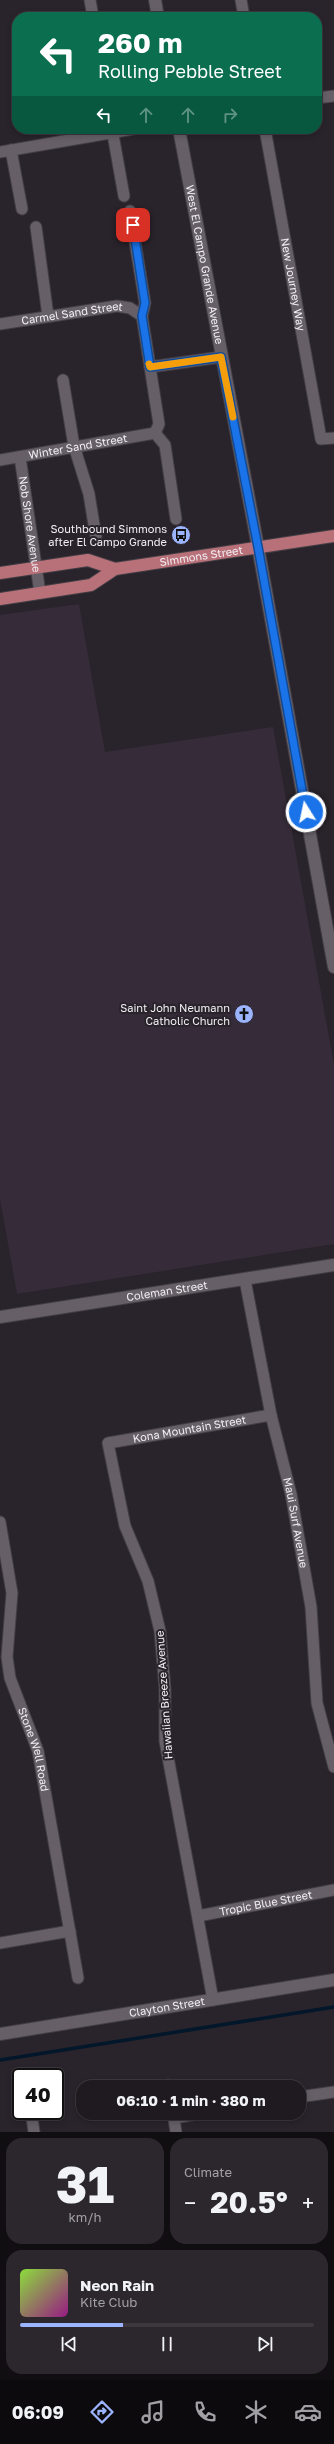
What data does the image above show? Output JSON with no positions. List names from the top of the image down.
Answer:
{
  "streets": {
    "main road": ["Simmons Street"],
    "street": [
      "West El Campo Grande Avenue",
      "New Journey Way",
      "Carmel Sand Street",
      "Winter Sand Street",
      "Nob Shore Avenue",
      "Coleman Street",
      "Kona Mountain Street",
      "Maui Surf Avenue",
      "Hawaiian Breeze Avenue",
      "Stone Well Road",
      "Tropic Blue Street",
      "Clayton Street"
    ]
  },
  "crossings": [
    ["West El Campo Grande Avenue", "Simmons Street"],
    ["Winter Sand Street", "Nob Shore Avenue"],
    ["Nob Shore Avenue", "Simmons Street"],
    ["Coleman Street", "Maui Surf Avenue"],
    ["Kona Mountain Street", "Maui Surf Avenue"],
    ["Kona Mountain Street", "Hawaiian Breeze Avenue"],
    ["Hawaiian Breeze Avenue", "Tropic Blue Street"],
    ["Hawaiian Breeze Avenue", "Clayton Street"]
  ],
  "places": {
    "bus stop": ["Southbound Simmons after El Campo Grande"],
    "church": ["Saint John Neumann Catholic Church"]
  },
  "page": {
    "turn": ["260 m", "Rolling Pebble Street"],
    "limit": "40",
    "trip": "06:10 · 1 min · 380 m",
    "tile": [
      ["31", "km/h"],
      "Climate"
    ],
    "heat": ["−", "20.5°", "+"],
    "song": ["Neon Rain", "Kite Club"],
    "tabs": "06:09"
  }
}
